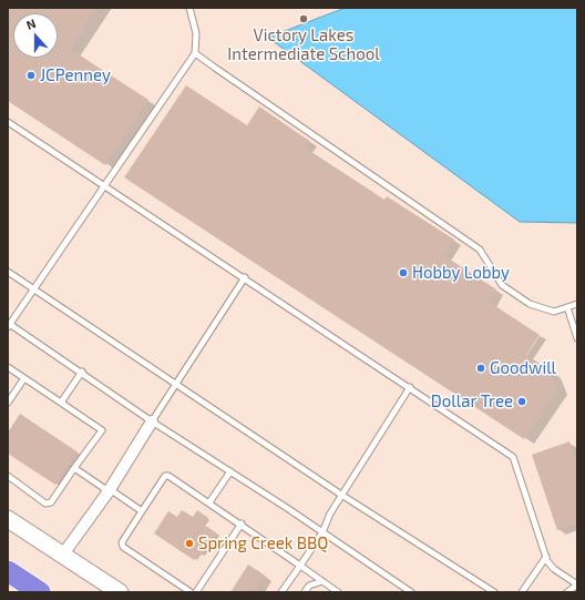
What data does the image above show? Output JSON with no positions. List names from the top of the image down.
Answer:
{
  "places": [
    "Victory Lakes Intermediate School",
    "JCPenney",
    "Hobby Lobby",
    "Goodwill",
    "Dollar Tree",
    "Spring Creek BBQ"
  ],
  "north": "top"
}
